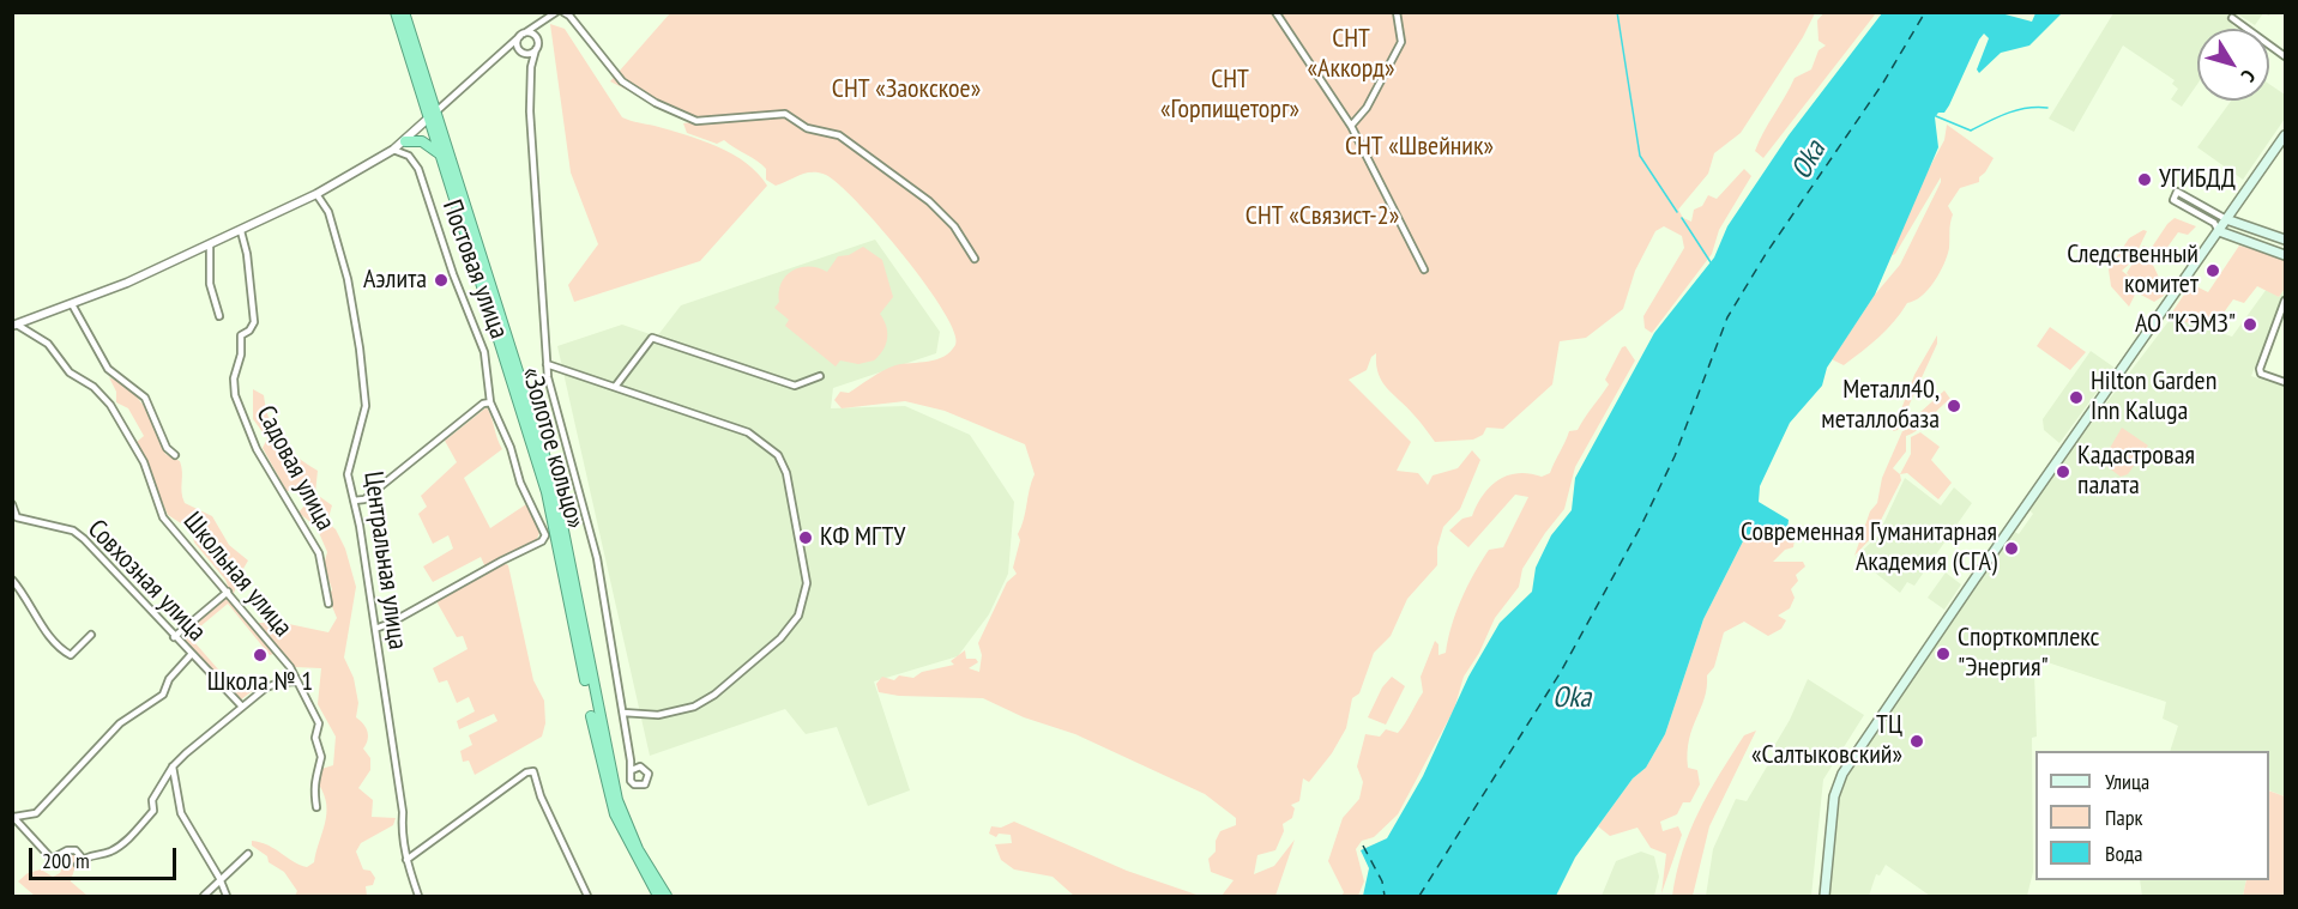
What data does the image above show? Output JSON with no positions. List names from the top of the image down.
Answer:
{
  "streets": {
    "highway": ["«Золотое кольцо»"],
    "street": [
      "Постовая улица",
      "Садовая улица",
      "Центральная улица",
      "Школьная улица",
      "Совхозная улица"
    ]
  },
  "crossings": [
    ["Постовая улица", "Центральная улица"]
  ],
  "water": ["Oka"],
  "parks": [
    "СНТ «Аккорд»",
    "СНТ «Горпищеторг»",
    "СНТ «Заокское»",
    "СНТ «Швейник»",
    "СНТ «Связист-2»"
  ],
  "places": [
    "УГИБДД",
    "Следственный комитет",
    "Аэлита",
    "АО \"КЭМЗ\"",
    "Hilton Garden Inn Kaluga",
    "Металл40, металлобаза",
    "Кадастровая палата",
    "КФ МГТУ",
    "Современная Гуманитарная Академия (СГА)",
    "Спорткомплекс \"Энергия\"",
    "Школа № 1",
    "ТЦ «Салтыковский»"
  ],
  "legend": ["Улица", "Парк", "Вода"],
  "scale_bar": "200 m",
  "north": "bottom right"
}
